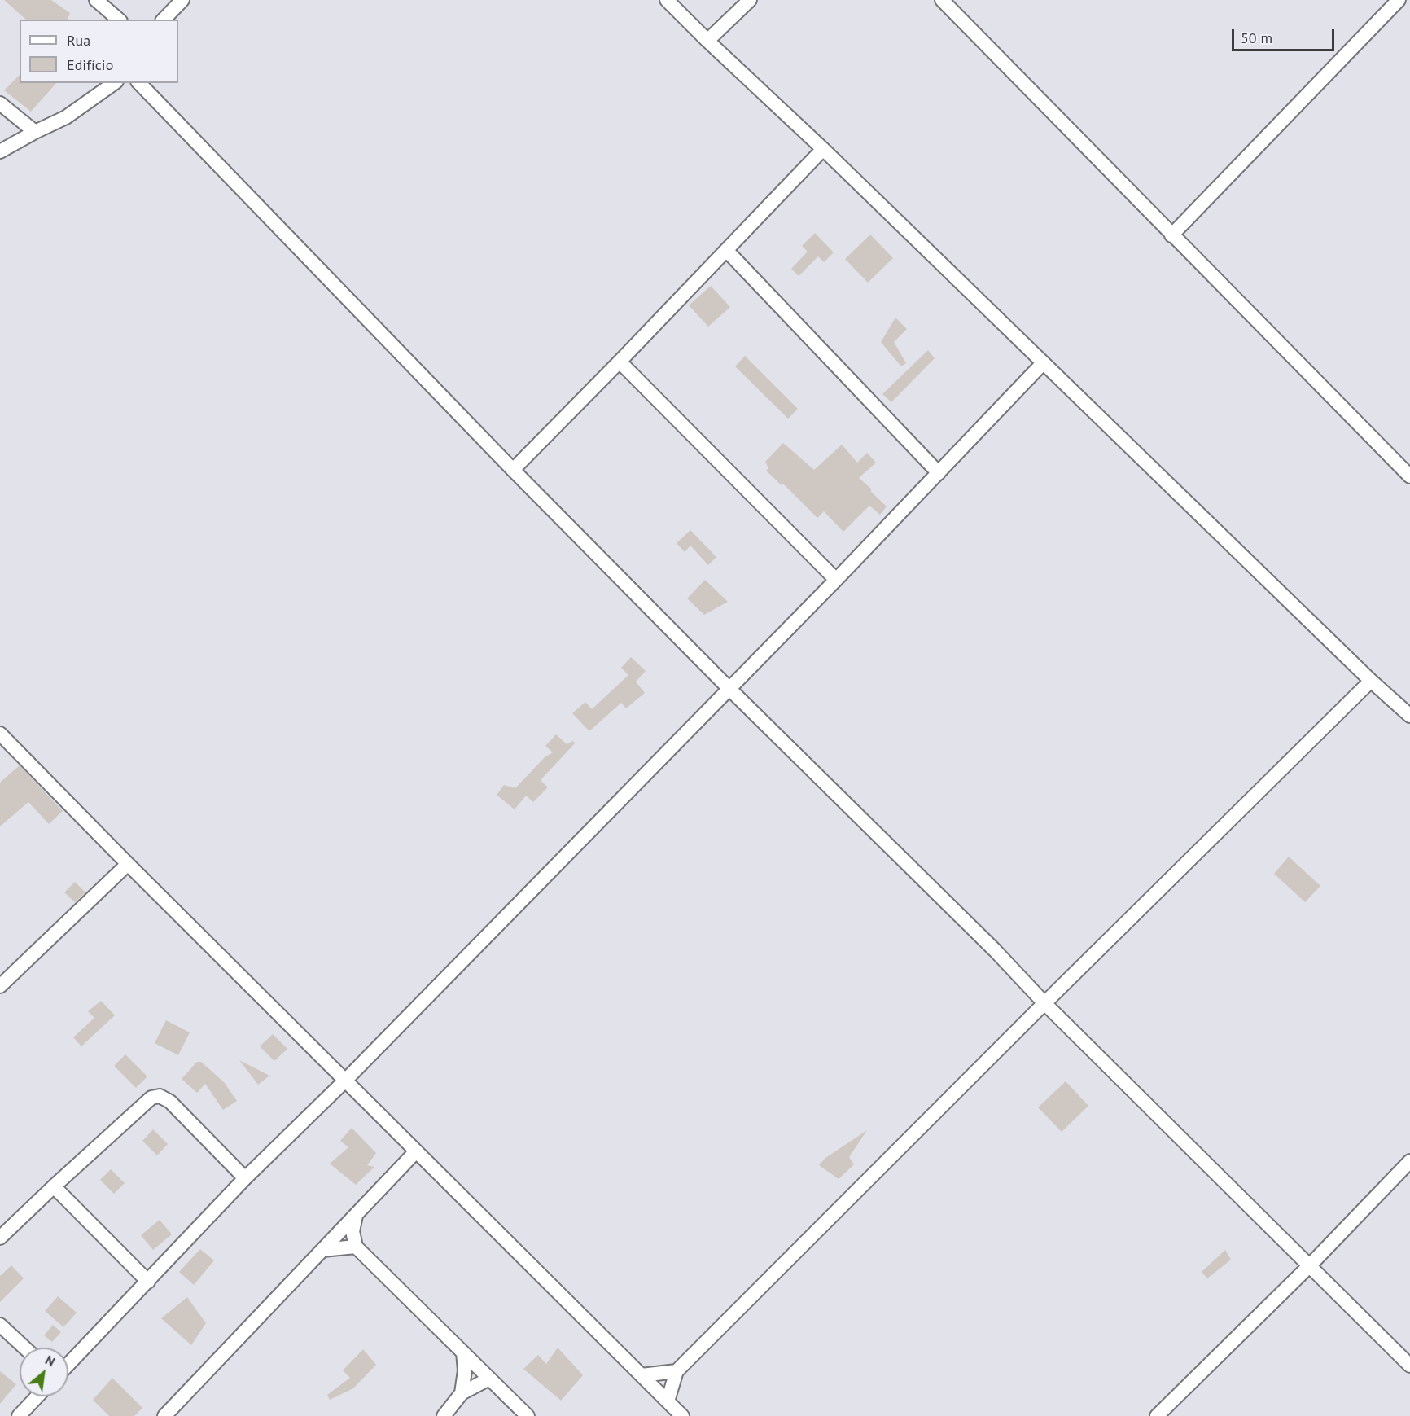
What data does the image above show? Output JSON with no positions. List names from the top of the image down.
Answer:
{
  "legend": ["Rua", "Edifício"],
  "scale_bar": "50 m",
  "north": "top right"
}
